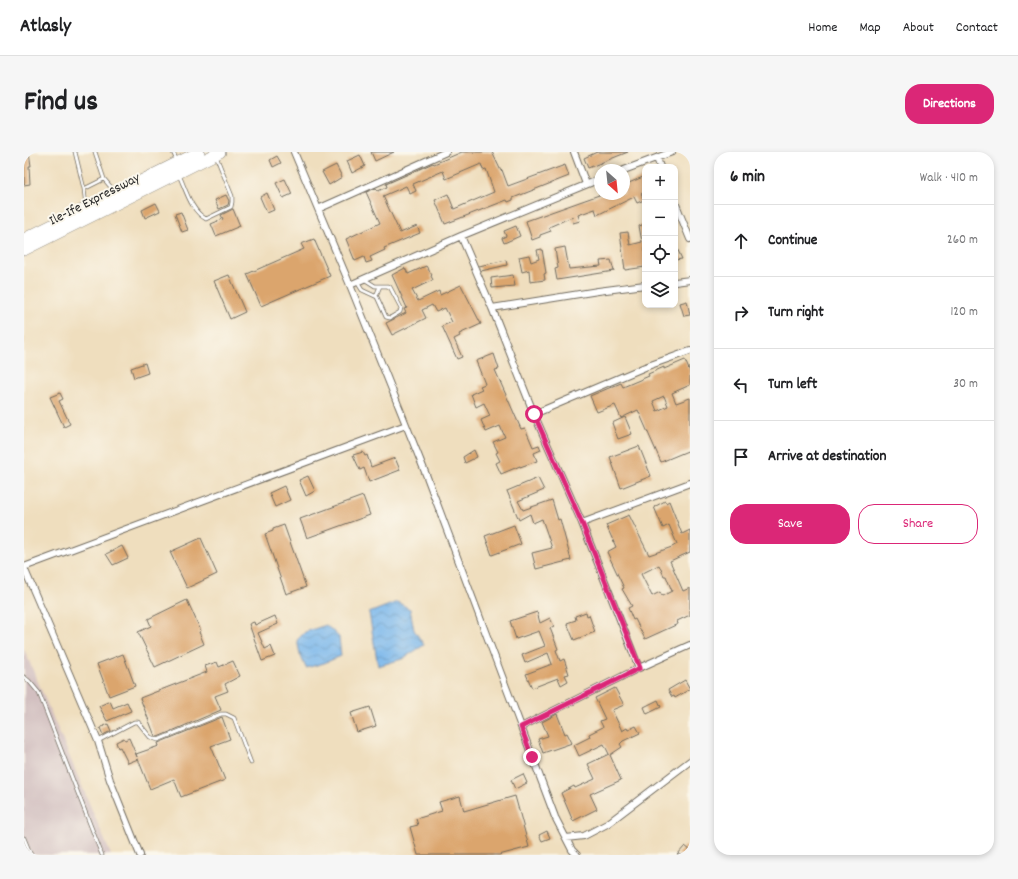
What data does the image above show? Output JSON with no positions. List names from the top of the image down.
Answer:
{
  "streets": {
    "highway": ["Ile-Ife Expressway"]
  },
  "north": "bottom right",
  "page": {
    "header": "Atlasly",
    "nav": [
      "Home",
      "Map",
      "About",
      "Contact"
    ],
    "title": "Find us",
    "buttons": [
      "Directions",
      ["Save", "Share"]
    ],
    "heading": ["6 min", "Walk · 410 m"],
    "map_buttons": ["+", "−"],
    "list": [
      ["Continue", "260 m"],
      ["Turn right", "120 m"],
      ["Turn left", "30 m"],
      "Arrive at destination"
    ]
  }
}
